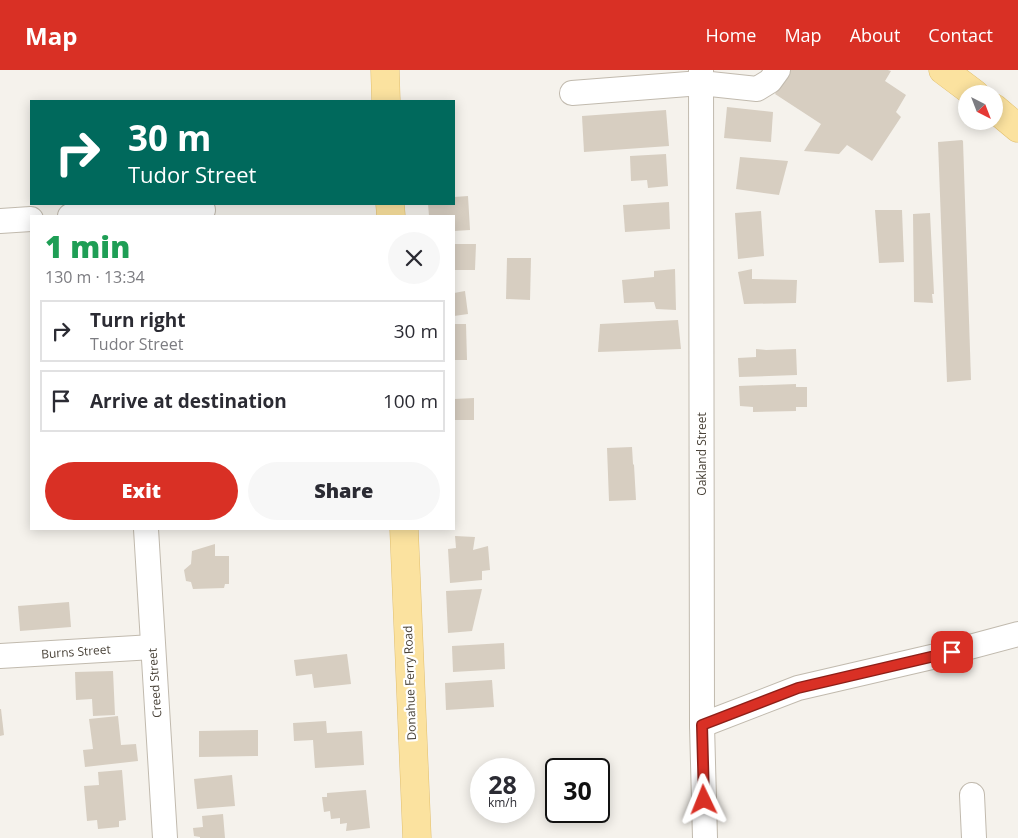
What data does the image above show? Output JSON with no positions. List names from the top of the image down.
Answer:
{
  "streets": {
    "main road": ["Donahue Ferry Road"],
    "street": ["Oakland Street", "Burns Street", "Creed Street"]
  },
  "crossings": [
    ["Burns Street", "Creed Street"]
  ],
  "north": "bottom right",
  "page": {
    "header": "Map",
    "nav": [
      "Home",
      "Map",
      "About",
      "Contact"
    ],
    "turn": ["30 m", "Tudor Street"],
    "heading": ["1 min", "130 m · 13:34"],
    "list": [
      {
        "name": "Turn right",
        "note": "Tudor Street",
        "value": "30 m"
      },
      {
        "name": "Arrive at destination",
        "value": "100 m"
      }
    ],
    "buttons": ["Exit", "Share"],
    "speed": "28 km/h",
    "limit": "30"
  }
}
